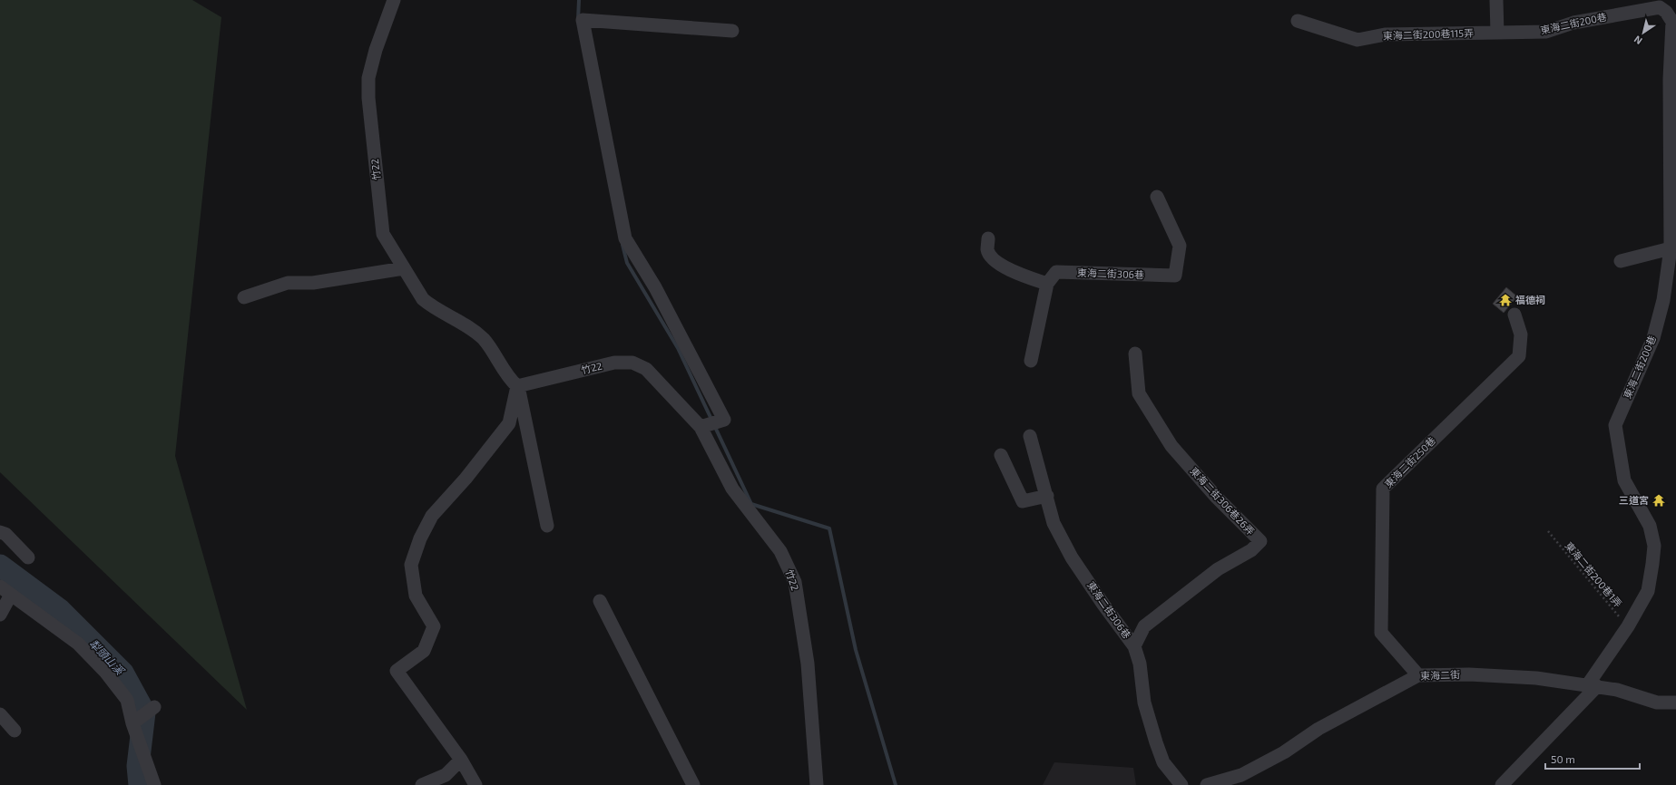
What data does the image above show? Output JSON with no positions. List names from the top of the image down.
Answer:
{
  "streets": {
    "street": [
      "東海二街200巷",
      "東海二街200巷115弄",
      "竹22",
      "東海二街306巷",
      "東海二街250巷",
      "東海二街306巷26弄",
      "東海二街"
    ],
    "path": ["東海二街200巷1弄"]
  },
  "crossings": [
    ["東海二街200巷", "東海二街200巷115弄"],
    ["東海二街200巷", "東海二街200巷1弄"],
    ["東海二街200巷", "東海二街"],
    ["東海二街306巷", "東海二街306巷26弄"],
    ["東海二街250巷", "東海二街"]
  ],
  "water": ["犁頭山溪"],
  "places": {
    "temple": ["福德祠", "三道宮"]
  },
  "scale_bar": "50 m",
  "north": "bottom left"
}
